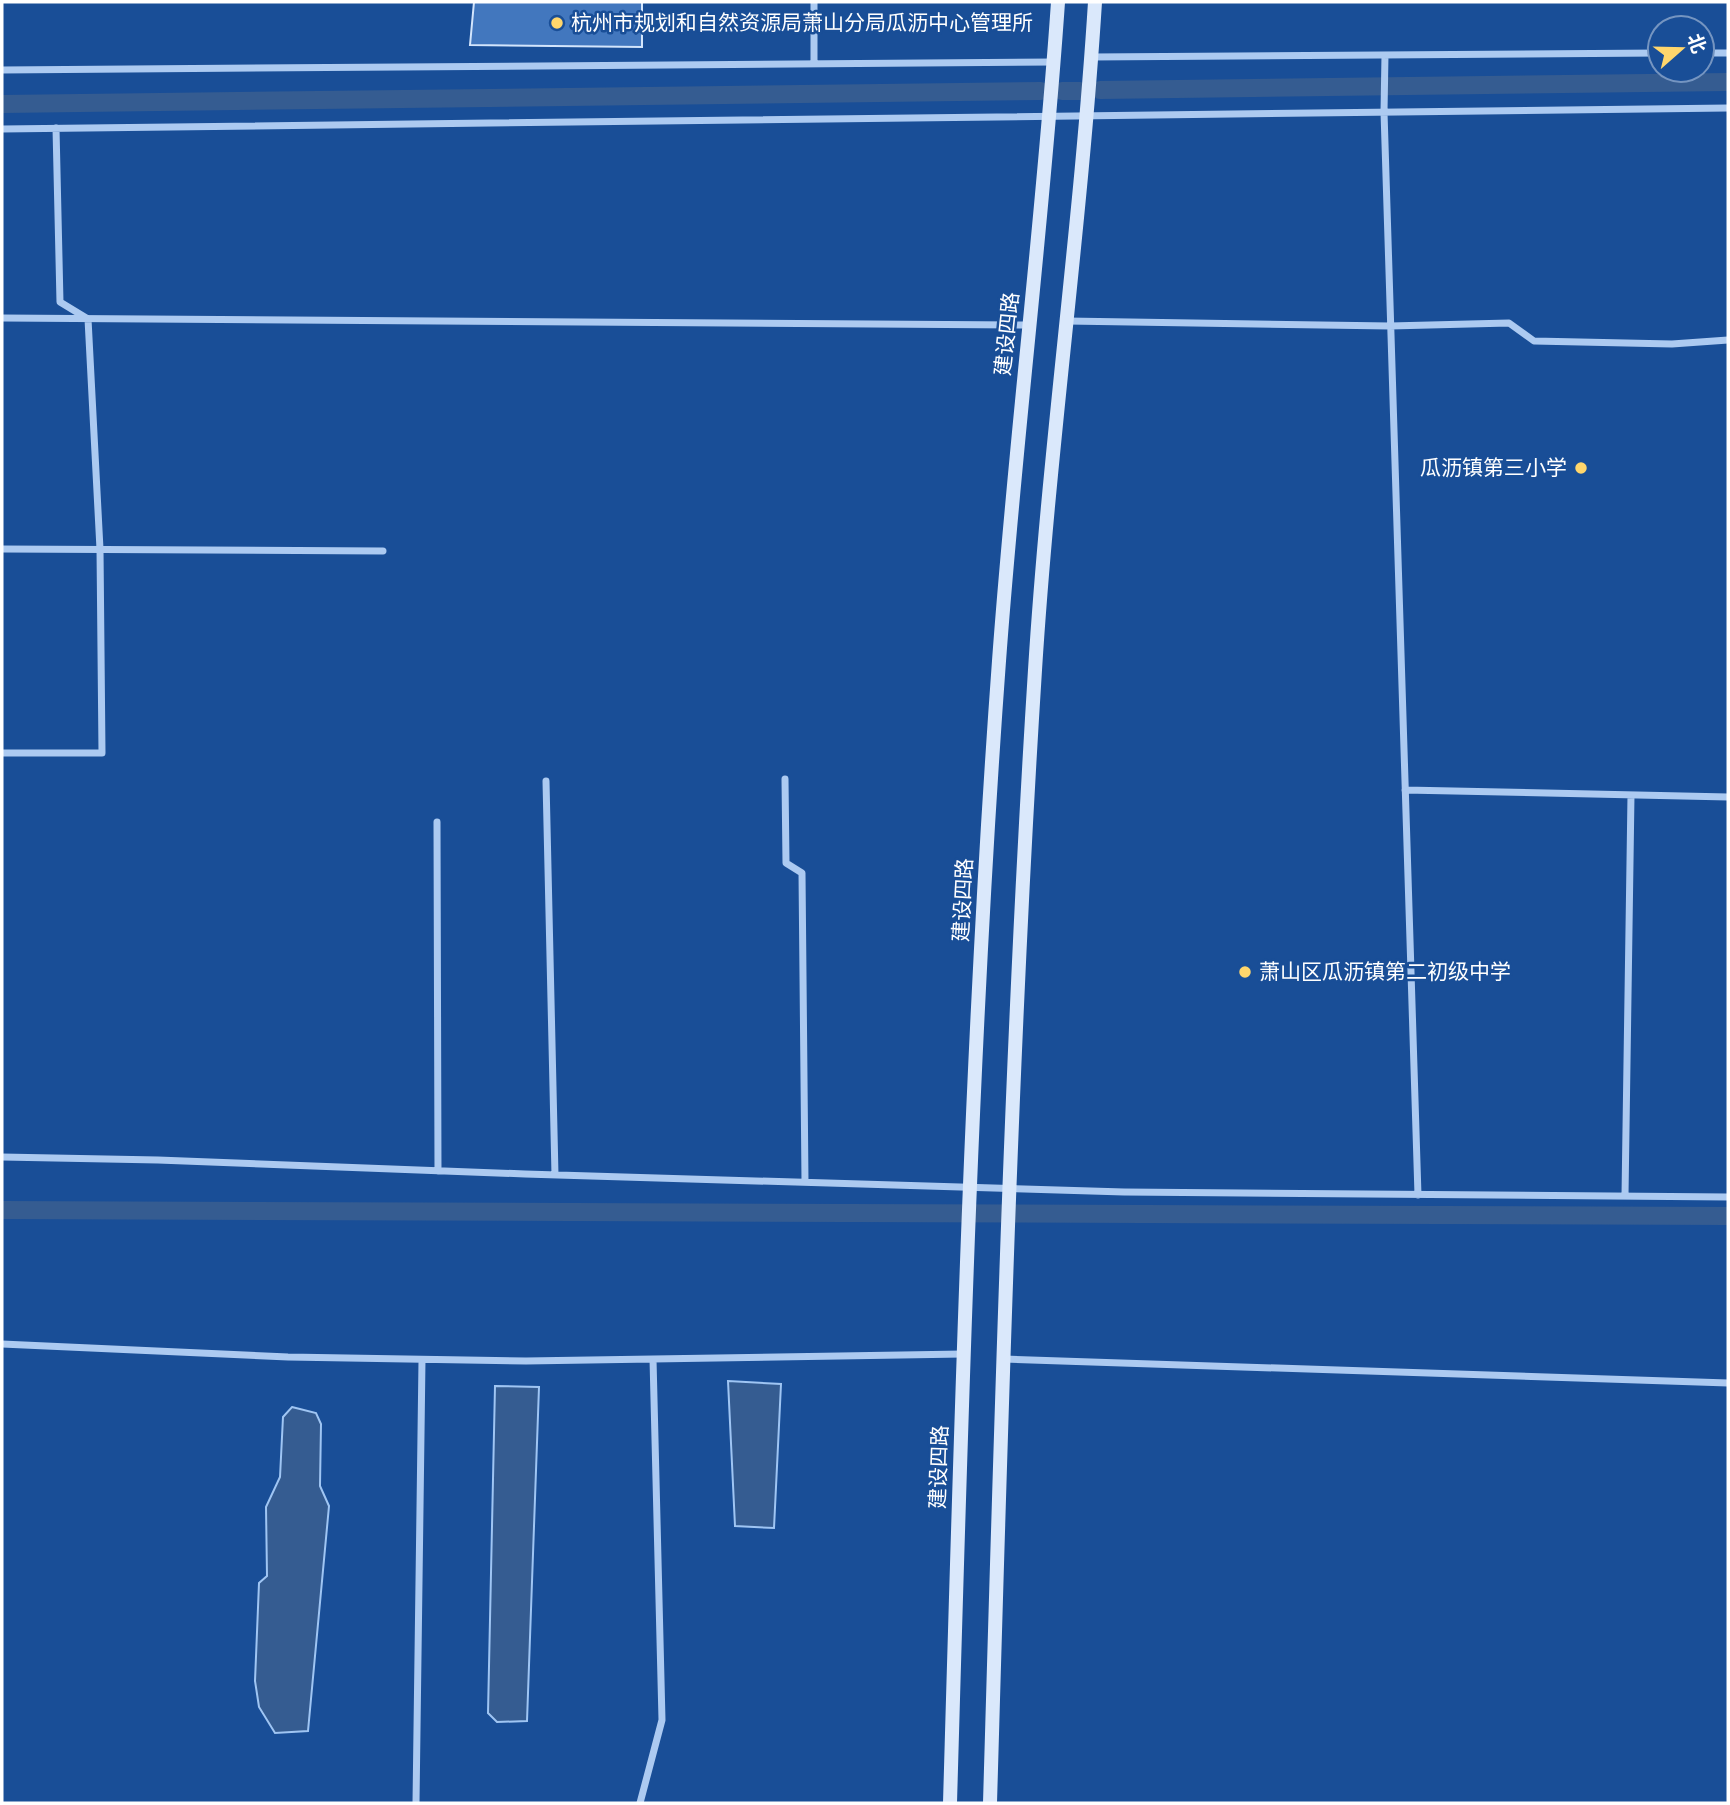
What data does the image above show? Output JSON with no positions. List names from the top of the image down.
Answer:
{
  "streets": {
    "main road": ["建设四路"]
  },
  "places": ["杭州市规划和自然资源局萧山分局瓜沥中心管理所", "瓜沥镇第三小学", "萧山区瓜沥镇第二初级中学"],
  "north": "right"
}
